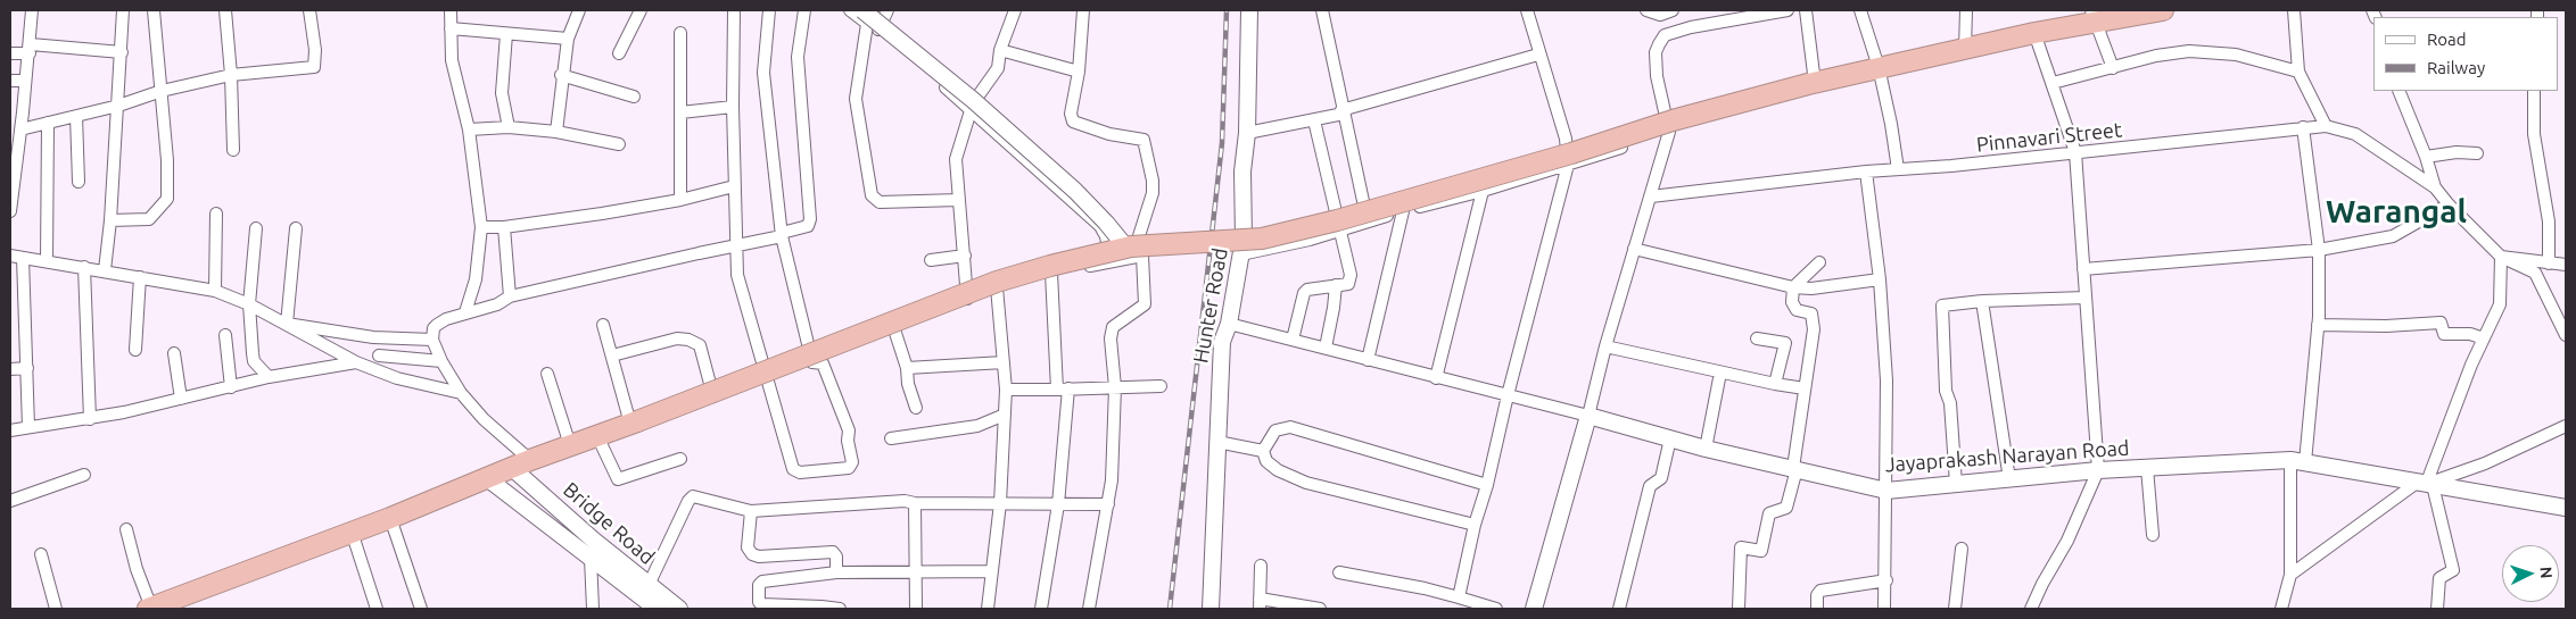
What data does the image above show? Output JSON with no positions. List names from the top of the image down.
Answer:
{
  "streets": {
    "street": [
      "Pinnavari Street",
      "Hunter Road",
      "Jayaprakash Narayan Road",
      "Bridge Road"
    ]
  },
  "districts": ["Warangal"],
  "legend": ["Road", "Railway"],
  "north": "right"
}
